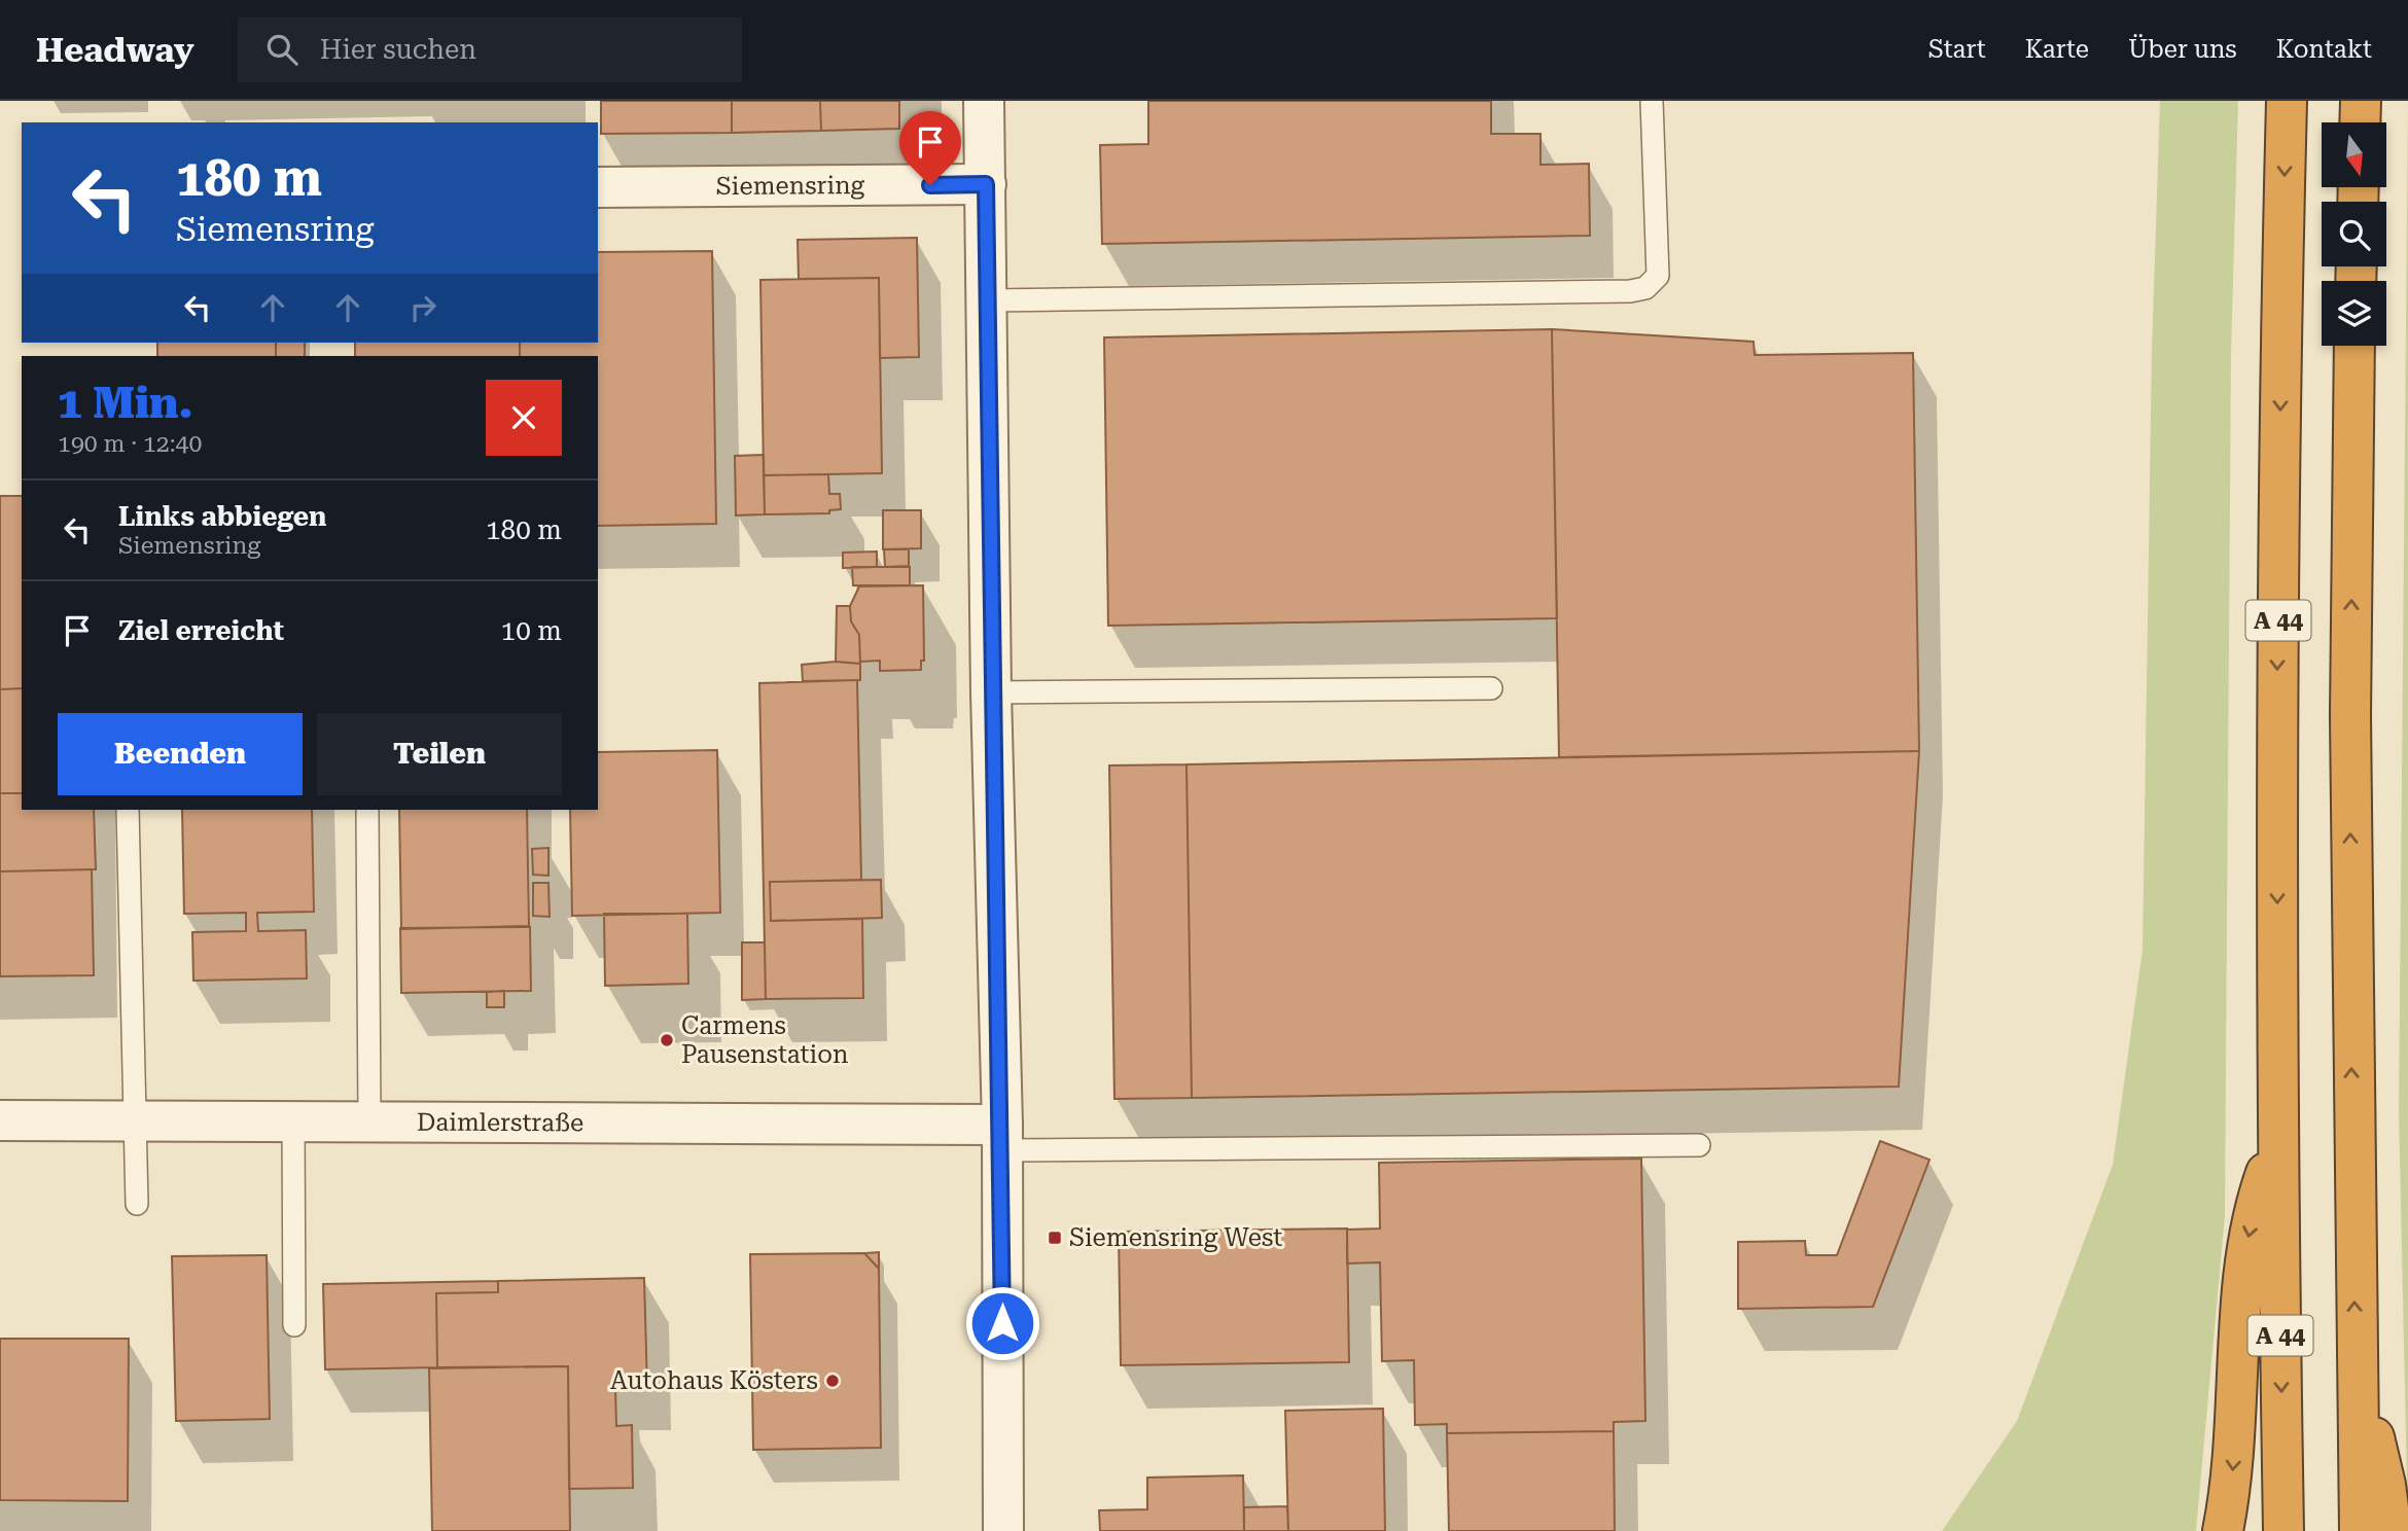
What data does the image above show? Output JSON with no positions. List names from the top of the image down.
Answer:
{
  "streets": {
    "highway": ["A 44"],
    "street": ["Siemensring", "Daimlerstraße"]
  },
  "places": {
    "other": ["Carmens Pausenstation", "Autohaus Kösters"],
    "transit": ["Siemensring West"]
  },
  "north": "bottom",
  "page": {
    "header": "Headway",
    "search": "Hier suchen",
    "nav": [
      "Start",
      "Karte",
      "Über uns",
      "Kontakt"
    ],
    "turn": ["180 m", "Siemensring"],
    "heading": ["1 Min.", "190 m · 12:40"],
    "list": [
      {
        "name": "Links abbiegen",
        "note": "Siemensring",
        "value": "180 m"
      },
      {
        "name": "Ziel erreicht",
        "value": "10 m"
      }
    ],
    "buttons": ["Beenden", "Teilen"]
  }
}
